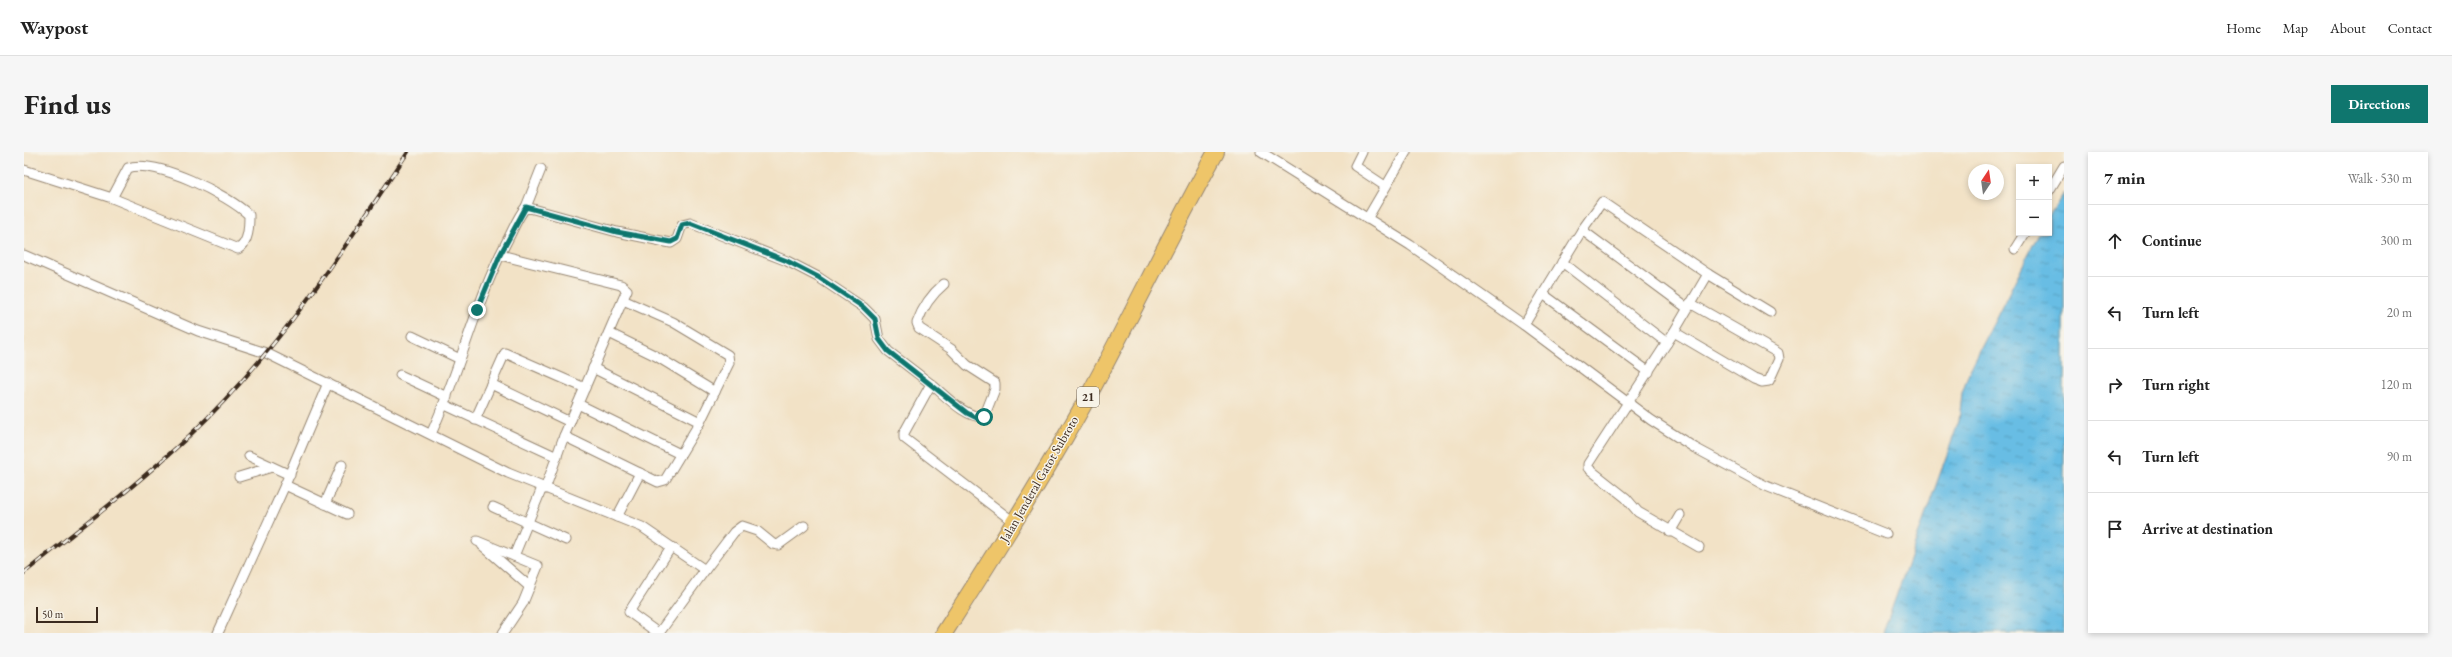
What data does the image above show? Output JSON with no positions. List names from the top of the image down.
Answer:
{
  "streets": {
    "highway": ["21", "Jalan Jenderal Gatot Subroto"]
  },
  "scale_bar": "50 m",
  "north": "top",
  "page": {
    "header": "Waypost",
    "nav": [
      "Home",
      "Map",
      "About",
      "Contact"
    ],
    "buttons": "Directions",
    "title": "Find us",
    "heading": ["7 min", "Walk · 530 m"],
    "map_buttons": ["+", "−"],
    "list": [
      ["Continue", "300 m"],
      ["Turn left", "20 m"],
      ["Turn right", "120 m"],
      ["Turn left", "90 m"],
      "Arrive at destination"
    ],
    "scale": "50 m"
  }
}
